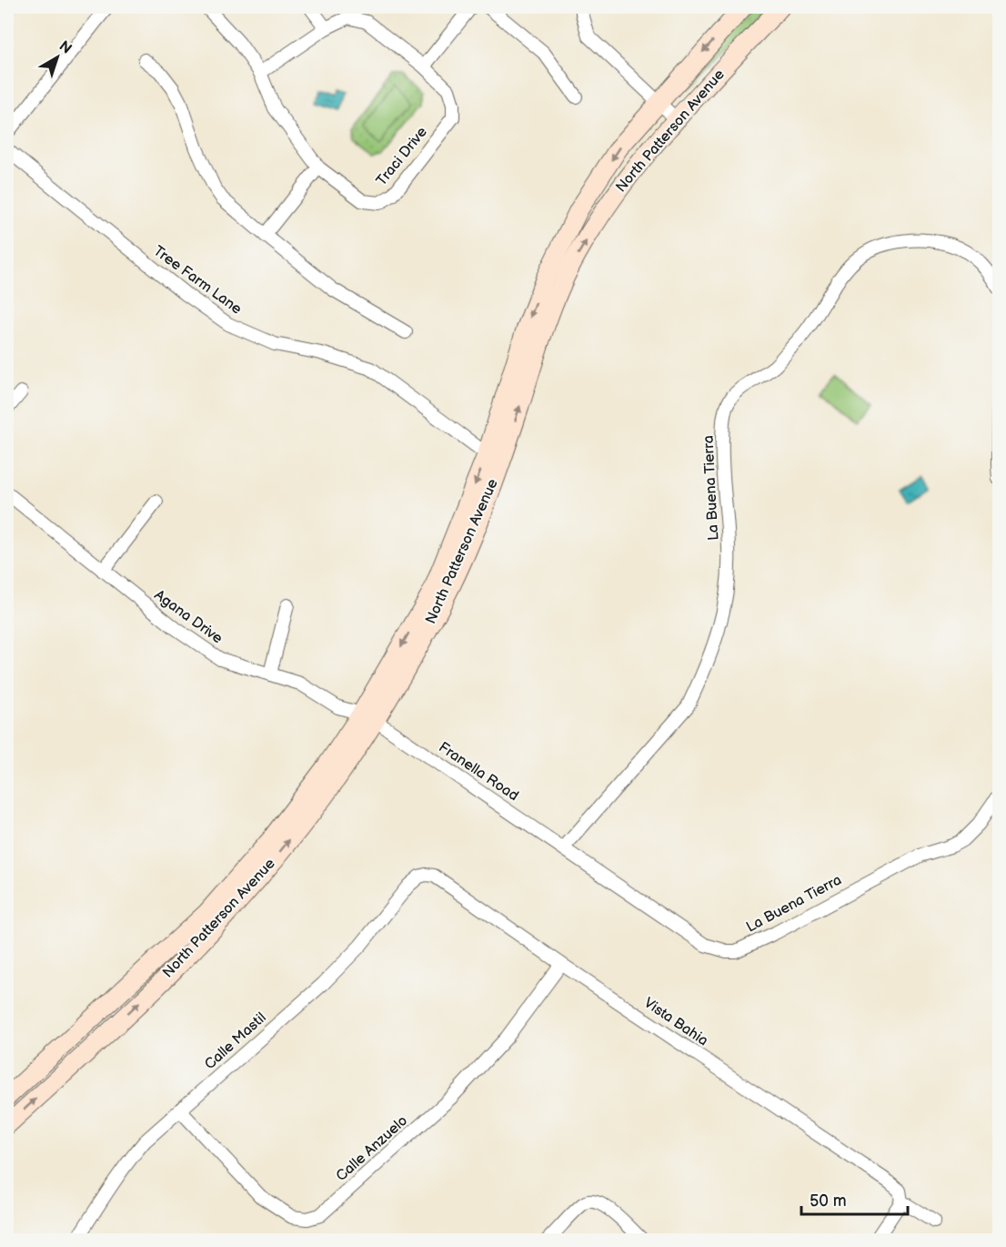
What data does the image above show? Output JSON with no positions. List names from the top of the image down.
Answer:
{
  "streets": {
    "main road": ["North Patterson Avenue"],
    "street": [
      "Traci Drive",
      "Tree Farm Lane",
      "La Buena Tierra",
      "Agana Drive",
      "Franella Road",
      "Vista Bahia",
      "Calle Mastil",
      "Calle Anzuelo"
    ]
  },
  "crossings": [
    ["North Patterson Avenue", "Tree Farm Lane"],
    ["North Patterson Avenue", "Agana Drive"],
    ["North Patterson Avenue", "Franella Road"],
    ["La Buena Tierra", "Franella Road"],
    ["Agana Drive", "Franella Road"],
    ["Vista Bahia", "Calle Mastil"],
    ["Vista Bahia", "Calle Anzuelo"],
    ["Calle Mastil", "Calle Anzuelo"]
  ],
  "scale_bar": "50 m",
  "north": "top right"
}
